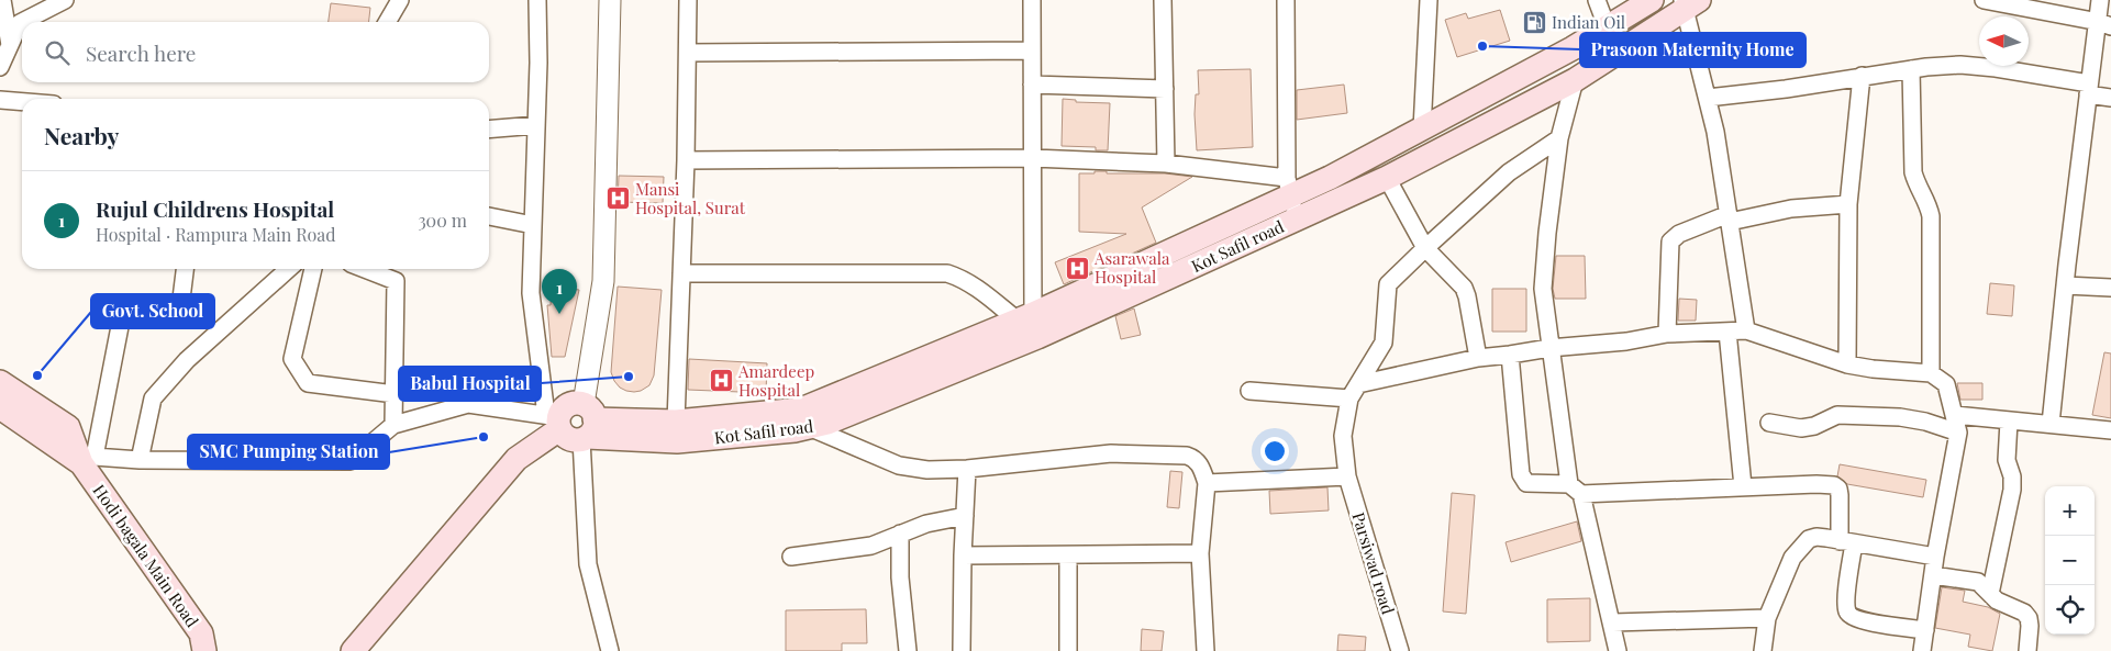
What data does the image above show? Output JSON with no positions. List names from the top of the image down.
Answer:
{
  "streets": {
    "main road": ["Kot Safil road", "Hodi bagala Main Road"],
    "street": ["Parsiwad road"]
  },
  "places": {
    "fuel station": ["Indian Oil"],
    "other": [
      "Prasoon Maternity Home",
      "Govt. School",
      "Babul Hospital",
      "SMC Pumping Station"
    ],
    "hospital": ["Mansi Hospital, Surat", "Asarawala Hospital", "Amardeep Hospital"]
  },
  "north": "left",
  "page": {
    "search": "Search here",
    "heading": "Nearby",
    "list": [
      {
        "mark": "1",
        "name": "Rujul Childrens Hospital",
        "note": "Hospital · Rampura Main Road",
        "value": "300 m"
      }
    ],
    "pins": "1",
    "map_buttons": ["+", "−"]
  }
}
